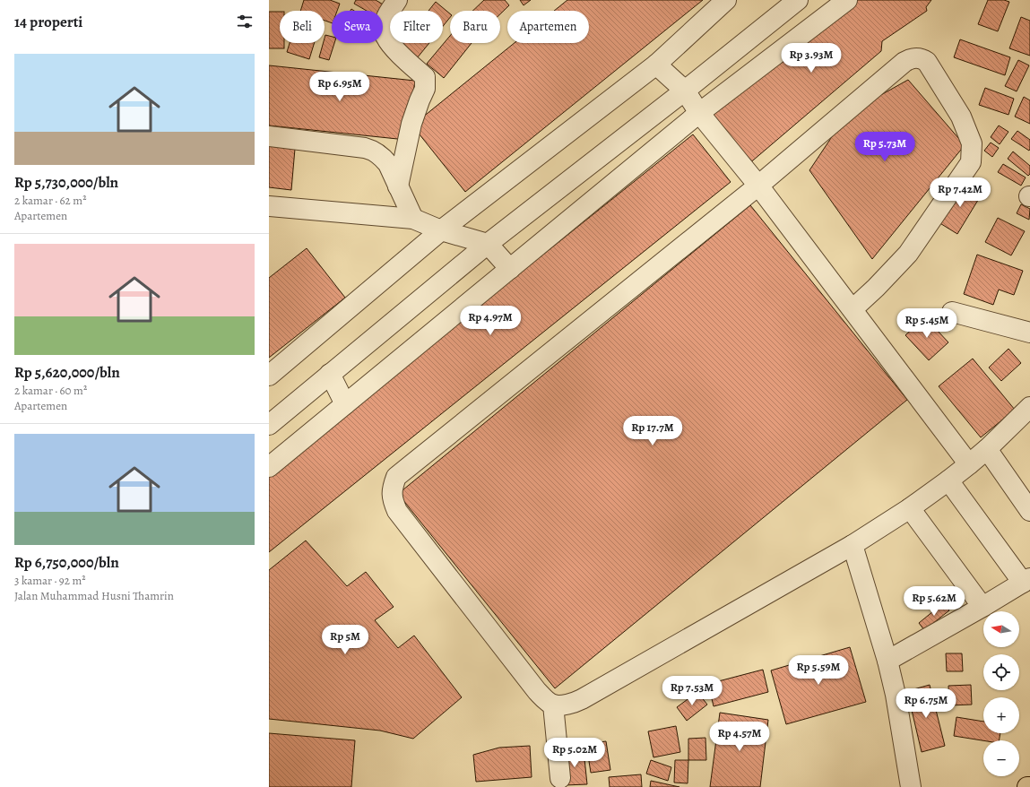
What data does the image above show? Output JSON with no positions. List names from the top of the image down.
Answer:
{
  "north": "left",
  "page": {
    "heading": "14 properti",
    "chip": [
      "Beli",
      "Sewa",
      "Filter",
      "Baru",
      "Apartemen"
    ],
    "list": [
      {
        "name": "Rp 5,730,000/bln",
        "note": "2 kamar · 62 m² · Apartemen"
      },
      {
        "name": "Rp 5,620,000/bln",
        "note": "2 kamar · 60 m² · Apartemen"
      },
      {
        "name": "Rp 6,750,000/bln",
        "note": "3 kamar · 92 m² · Jalan Muhammad Husni Thamrin"
      }
    ],
    "price": [
      "Rp 3.93M",
      "Rp 6.95M",
      "Rp 5.73M",
      "Rp 7.42M",
      "Rp 4.97M",
      "Rp 5.45M",
      "Rp 17.7M",
      "Rp 5.62M",
      "Rp 5M",
      "Rp 5.59M",
      "Rp 7.53M",
      "Rp 6.75M",
      "Rp 4.57M",
      "Rp 5.02M"
    ],
    "map_buttons": ["+", "−"]
  }
}
